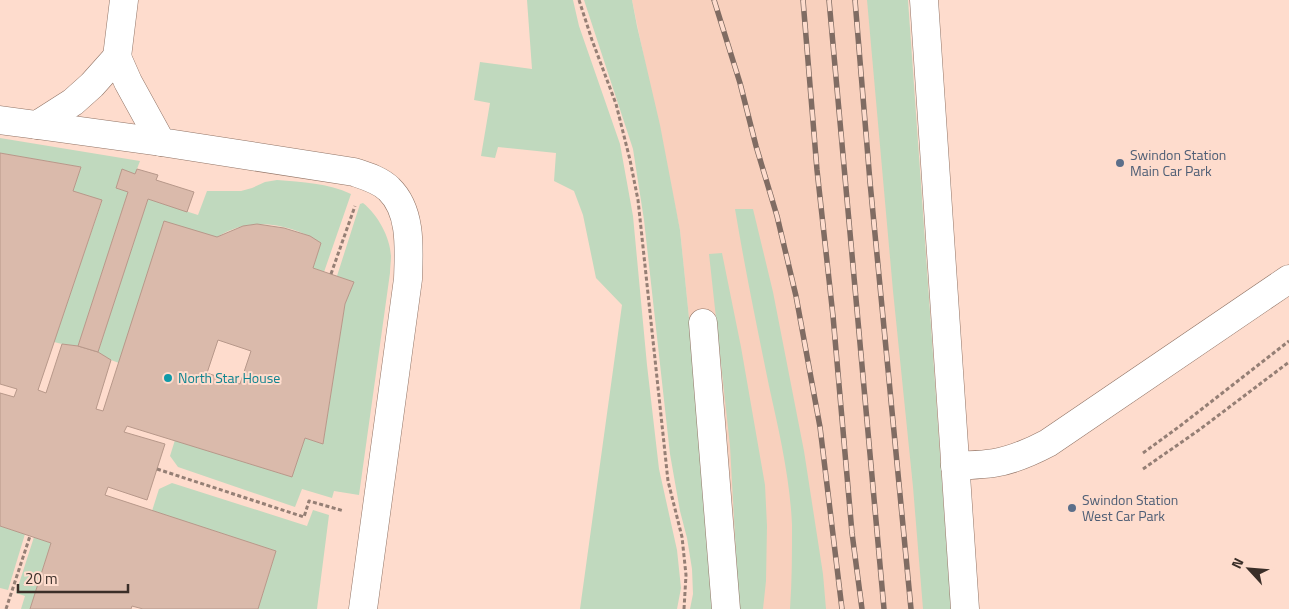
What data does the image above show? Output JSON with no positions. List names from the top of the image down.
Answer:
{
  "places": ["Swindon Station Main Car Park", "North Star House", "Swindon Station West Car Park"],
  "scale_bar": "20 m",
  "north": "top left"
}
